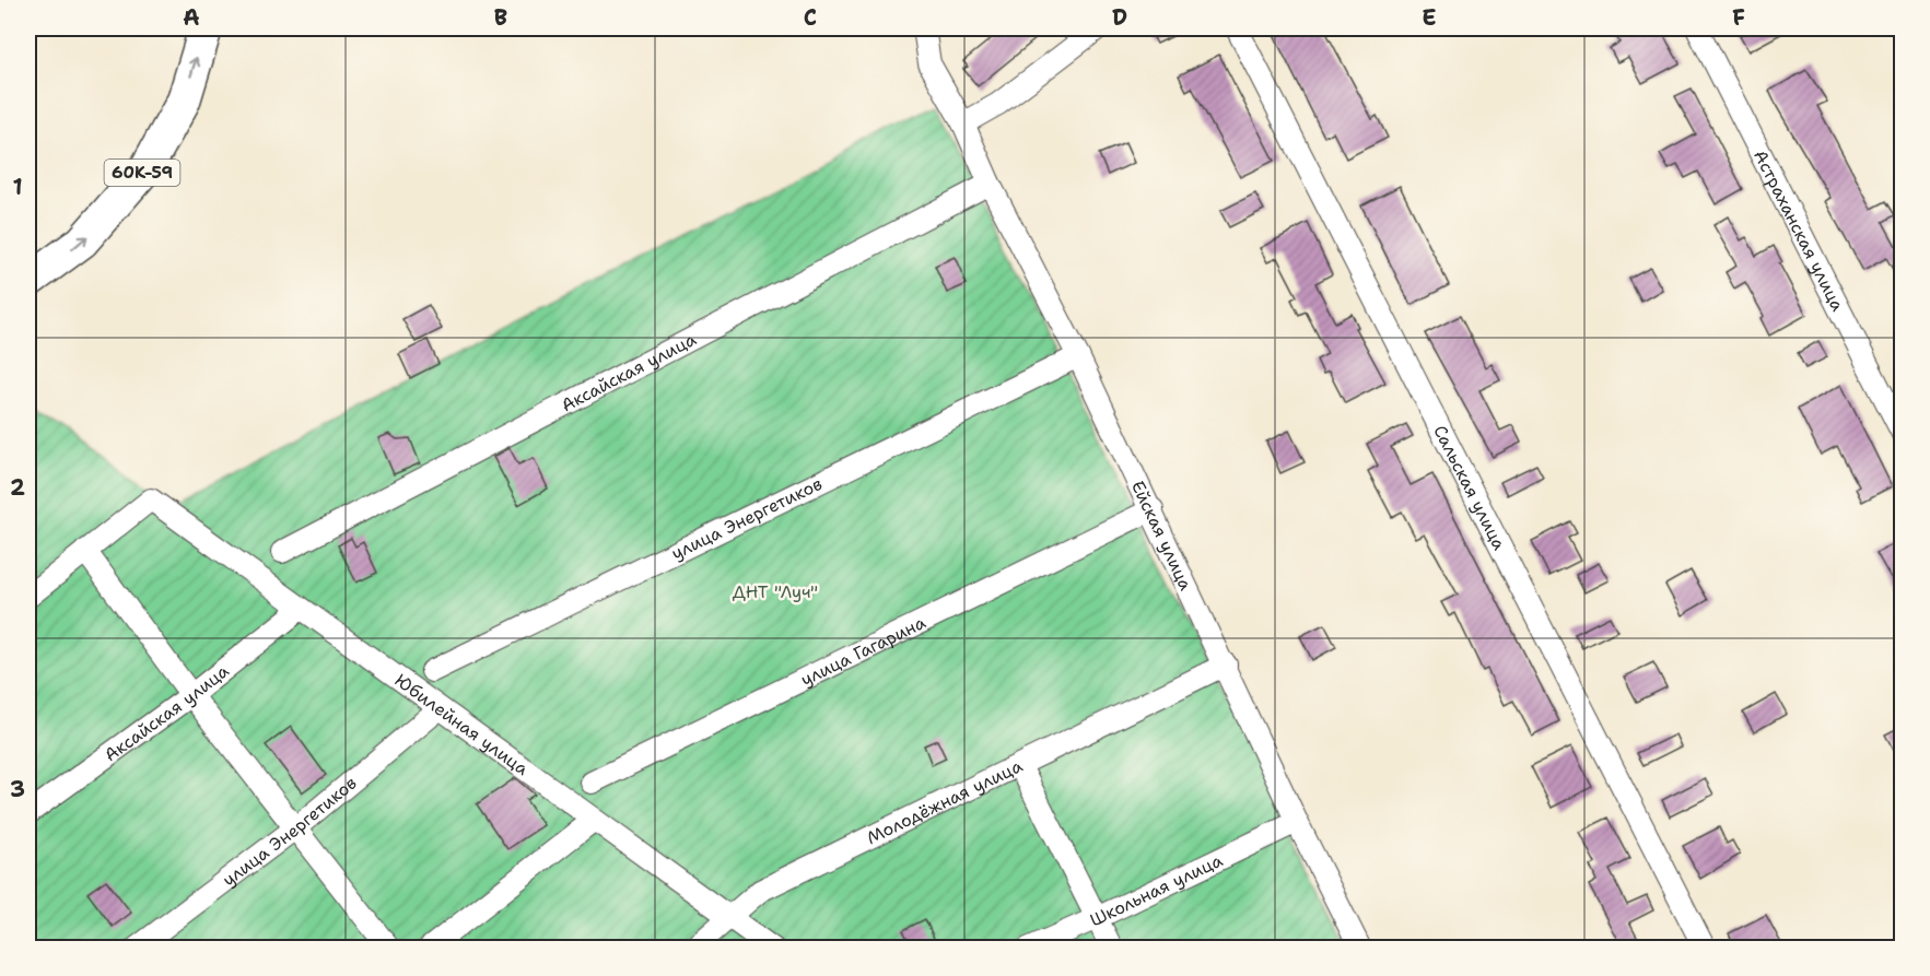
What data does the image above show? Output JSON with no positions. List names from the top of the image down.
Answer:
{
  "streets": {
    "main road": ["60К-59"],
    "street": [
      "Астраханская улица",
      "Аксайская улица",
      "Сальская улица",
      "улица Энергетиков",
      "Ейская улица",
      "улица Гагарина",
      "Юбилейная улица",
      "Молодёжная улица",
      "Школьная улица"
    ]
  },
  "crossings": [
    ["Аксайская улица", "Ейская улица"],
    ["Аксайская улица", "Юбилейная улица"],
    ["улица Энергетиков", "Ейская улица"],
    ["улица Энергетиков", "Юбилейная улица"],
    ["Ейская улица", "улица Гагарина"],
    ["Ейская улица", "Молодёжная улица"],
    ["Ейская улица", "Школьная улица"],
    ["Юбилейная улица", "Молодёжная улица"]
  ],
  "parks": ["ДНТ \"Луч\""],
  "grid": {
    "columns": [
      "A",
      "B",
      "C",
      "D",
      "E",
      "F"
    ],
    "rows": ["1", "2", "3"]
  }
}
